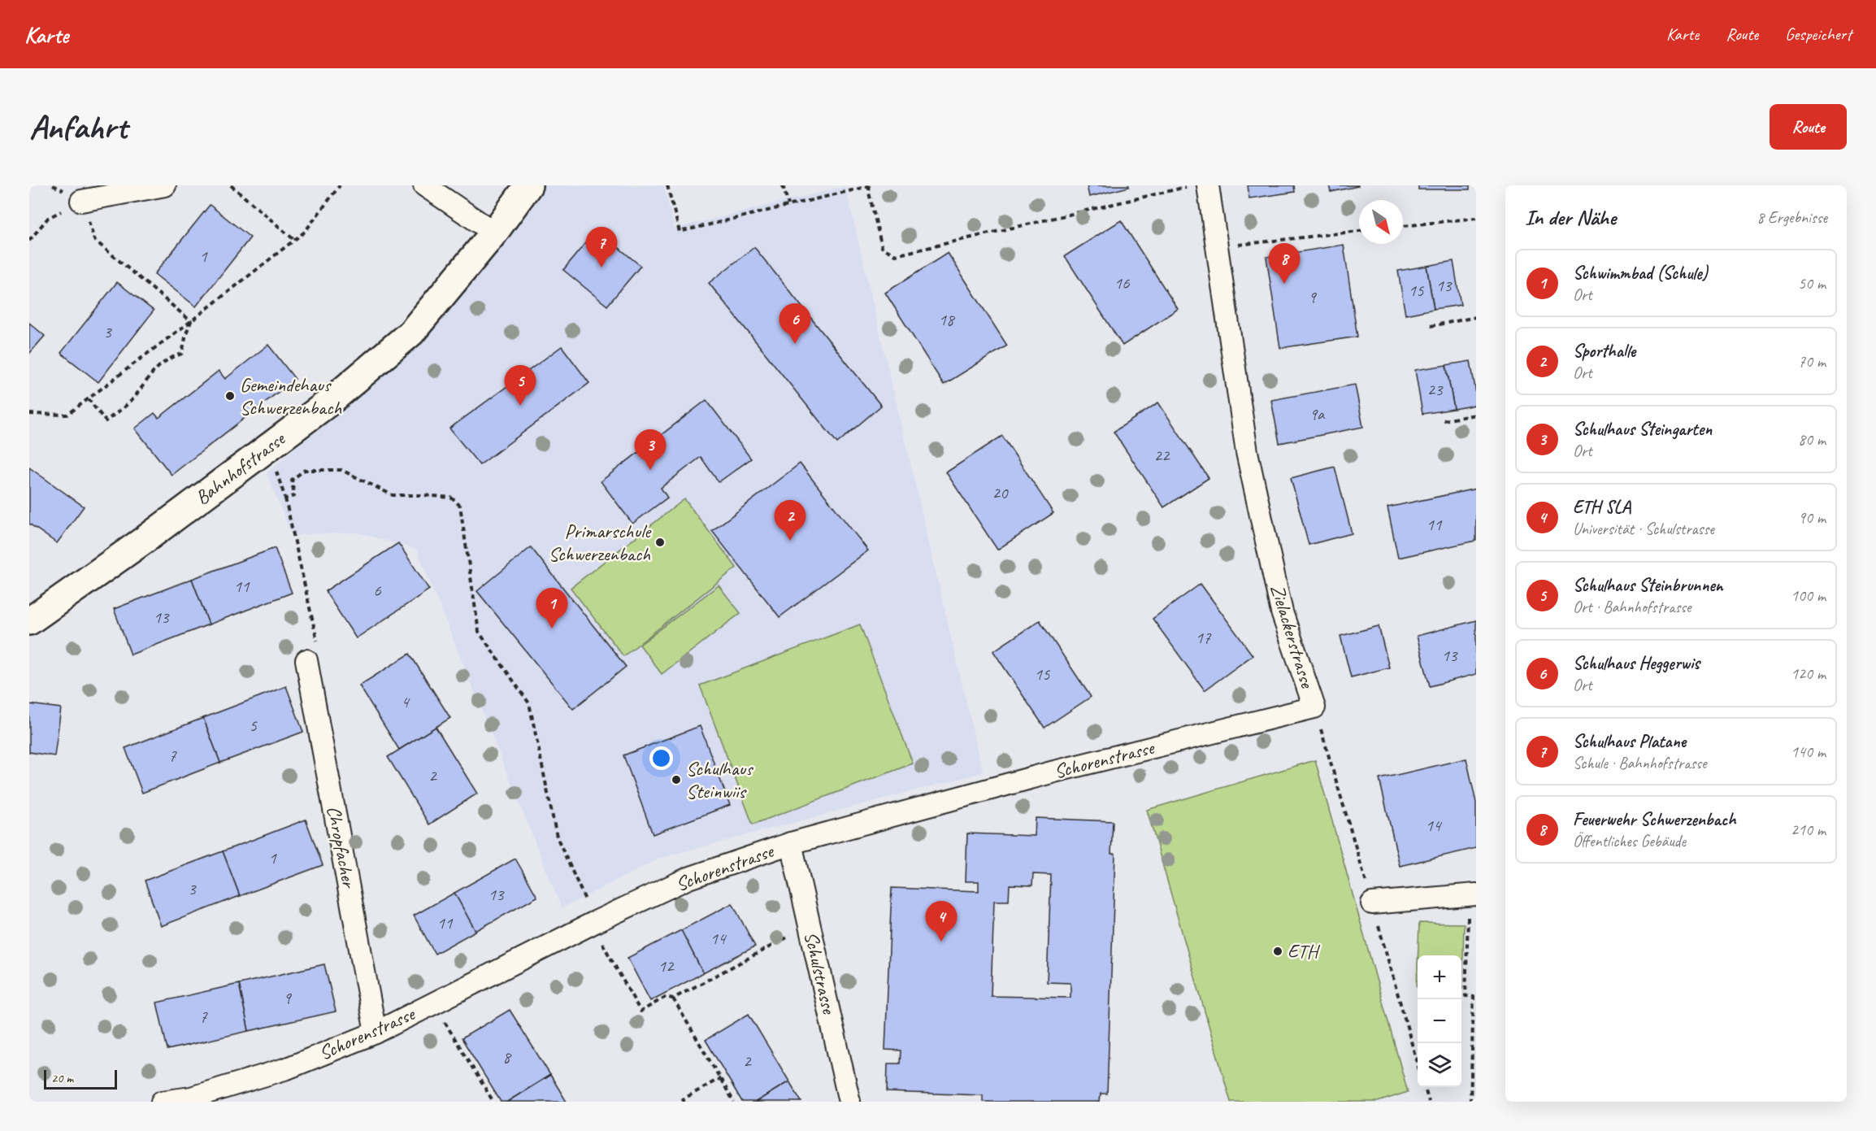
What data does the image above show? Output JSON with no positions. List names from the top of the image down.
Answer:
{
  "streets": {
    "main road": ["Bahnhofstrasse"],
    "street": [
      "Zielackerstrasse",
      "Schorenstrasse",
      "Chropfacher",
      "Schulstrasse"
    ]
  },
  "crossings": [
    ["Zielackerstrasse", "Schorenstrasse"],
    ["Schorenstrasse", "Chropfacher"],
    ["Schorenstrasse", "Schulstrasse"]
  ],
  "places": [
    "Gemeindehaus Schwerzenbach",
    "Primarschule Schwerzenbach",
    "Schulhaus Steinwiis",
    "ETH"
  ],
  "house_numbers": [
    "1",
    "16",
    "13",
    "15",
    "9",
    "18",
    "3",
    "23",
    "9a",
    "22",
    "20",
    "11",
    "11",
    "6",
    "13",
    "17",
    "13",
    "15",
    "4",
    "5",
    "7",
    "2",
    "14",
    "1",
    "3",
    "13",
    "11",
    "14",
    "12",
    "9",
    "7",
    "8",
    "2"
  ],
  "scale_bar": "20 m",
  "north": "bottom right",
  "page": {
    "header": "Karte",
    "nav": ["Karte", "Route", "Gespeichert"],
    "buttons": "Route",
    "title": "Anfahrt",
    "heading": ["In der Nähe", "8 Ergebnisse"],
    "pins": [
      "7",
      "8",
      "6",
      "5",
      "3",
      "2",
      "1",
      "4"
    ],
    "list": [
      {
        "mark": "1",
        "name": "Schwimmbad (Schule)",
        "note": "Ort",
        "value": "50 m"
      },
      {
        "mark": "2",
        "name": "Sporthalle",
        "note": "Ort",
        "value": "70 m"
      },
      {
        "mark": "3",
        "name": "Schulhaus Steingarten",
        "note": "Ort",
        "value": "80 m"
      },
      {
        "mark": "4",
        "name": "ETH SLA",
        "note": "Universität · Schulstrasse",
        "value": "90 m"
      },
      {
        "mark": "5",
        "name": "Schulhaus Steinbrunnen",
        "note": "Ort · Bahnhofstrasse",
        "value": "100 m"
      },
      {
        "mark": "6",
        "name": "Schulhaus Heggerwis",
        "note": "Ort",
        "value": "120 m"
      },
      {
        "mark": "7",
        "name": "Schulhaus Platane",
        "note": "Schule · Bahnhofstrasse",
        "value": "140 m"
      },
      {
        "mark": "8",
        "name": "Feuerwehr Schwerzenbach",
        "note": "Öffentliches Gebäude",
        "value": "210 m"
      }
    ],
    "map_buttons": ["+", "−"],
    "scale": "20 m"
  }
}
